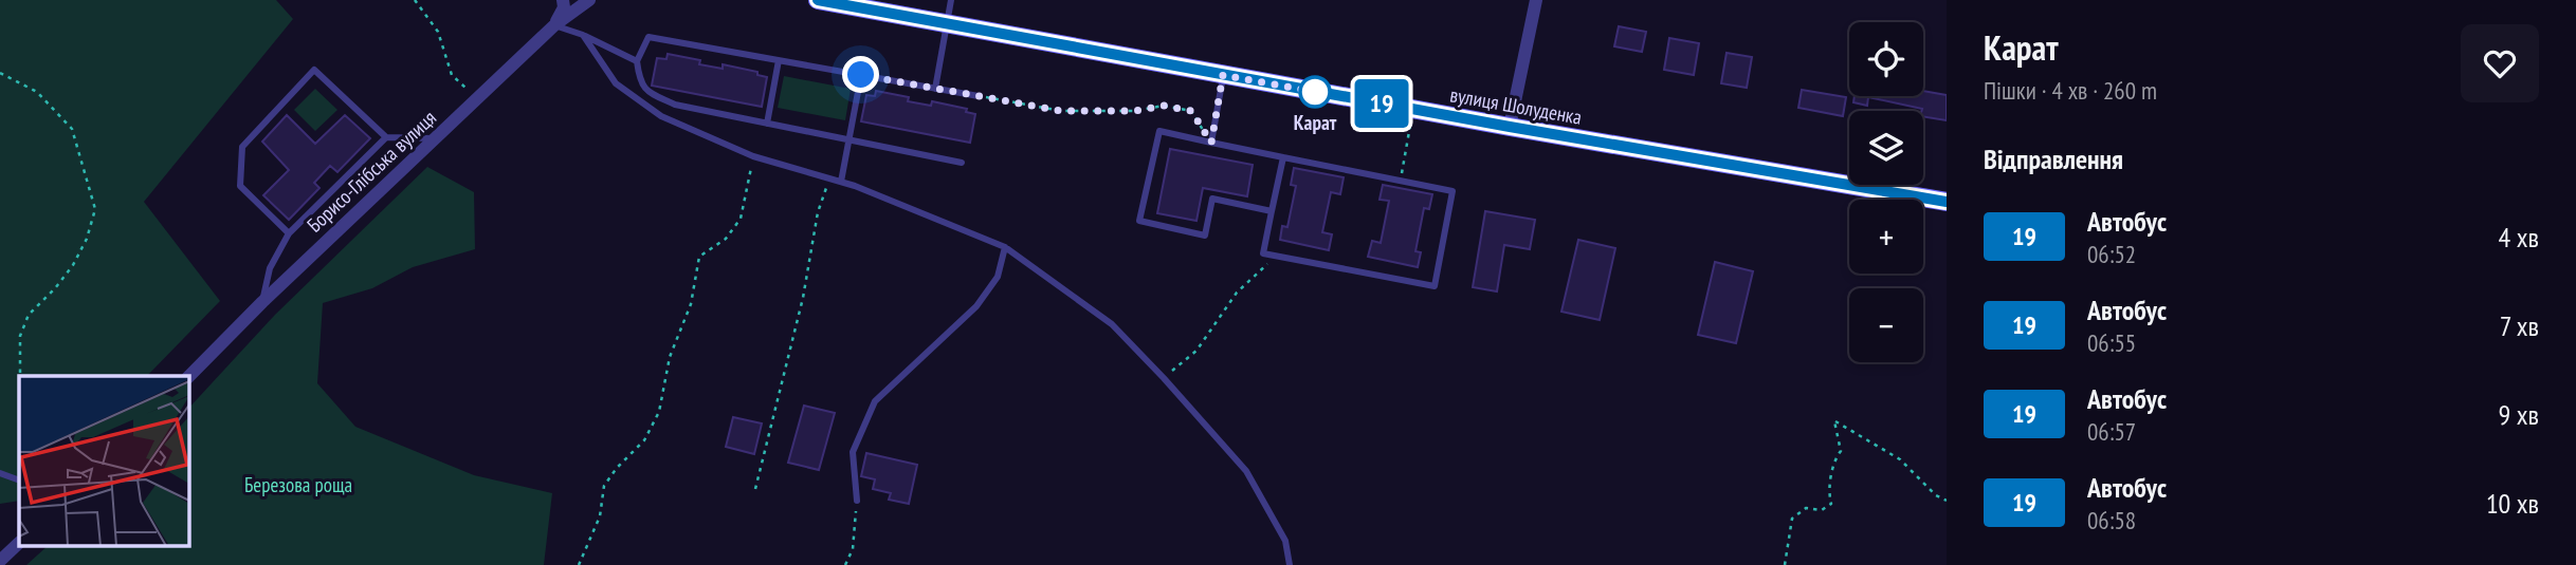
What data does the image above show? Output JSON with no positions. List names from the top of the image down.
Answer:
{
  "streets": {
    "main road": ["вулиця Шолуденка"],
    "street": ["Борисо-Глібська вулиця"]
  },
  "parks": ["Березова роща"],
  "places": ["Карат"],
  "lines": ["bus line 19"],
  "page": {
    "on_map": "19",
    "heading": [
      ["Карат", "Пішки · 4 хв · 260 m"],
      "Відправлення"
    ],
    "map_buttons": ["+", "−"],
    "list": [
      {
        "mark": "19",
        "name": "Автобус",
        "note": "06:52",
        "value": "4 хв"
      },
      {
        "mark": "19",
        "name": "Автобус",
        "note": "06:55",
        "value": "7 хв"
      },
      {
        "mark": "19",
        "name": "Автобус",
        "note": "06:57",
        "value": "9 хв"
      },
      {
        "mark": "19",
        "name": "Автобус",
        "note": "06:58",
        "value": "10 хв"
      }
    ]
  }
}
